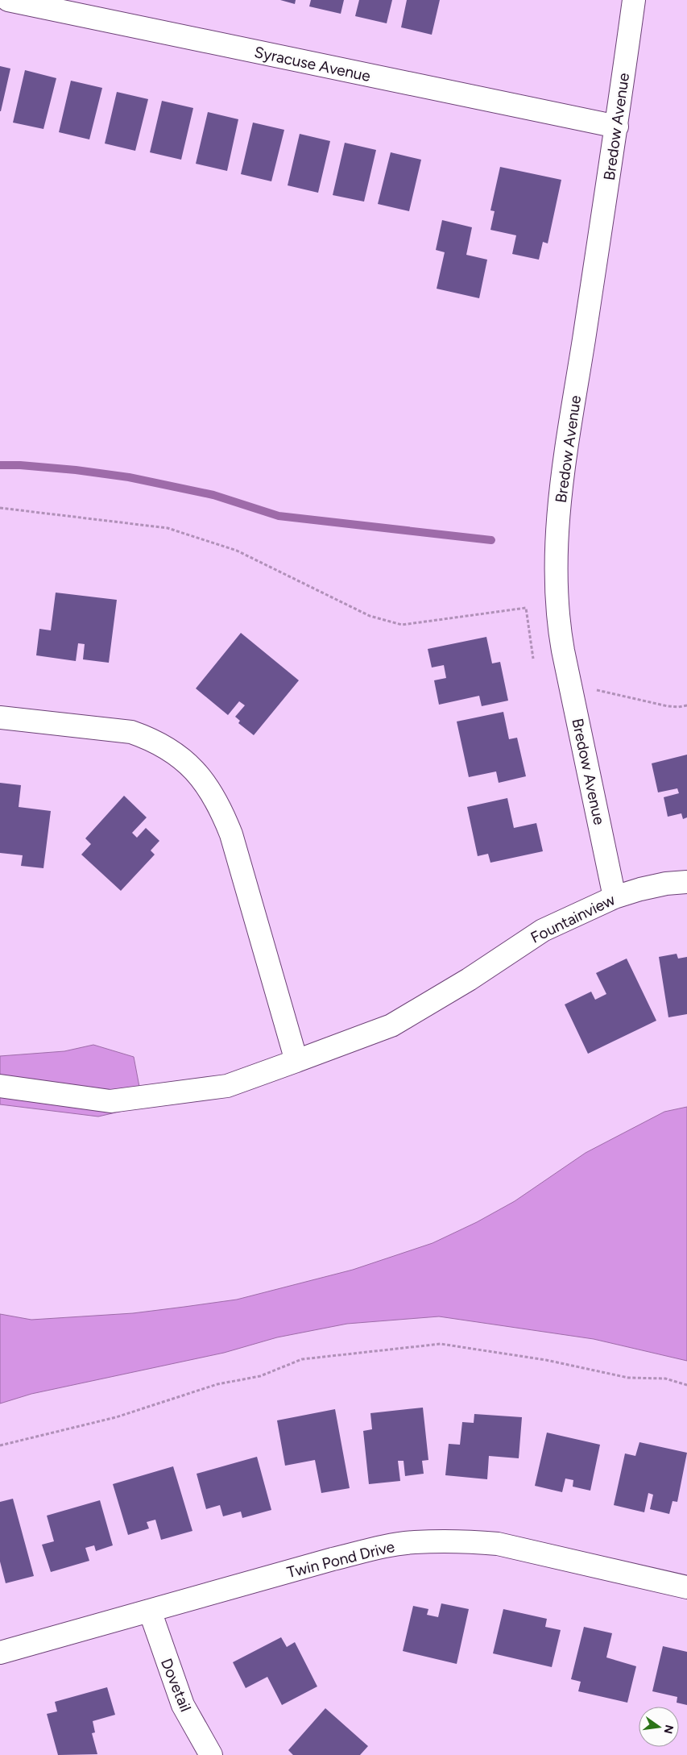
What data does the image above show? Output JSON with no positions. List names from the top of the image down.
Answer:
{
  "streets": {
    "street": [
      "Syracuse Avenue",
      "Bredow Avenue",
      "Fountainview",
      "Twin Pond Drive",
      "Dovetail"
    ]
  },
  "crossings": [
    ["Syracuse Avenue", "Bredow Avenue"],
    ["Bredow Avenue", "Fountainview"],
    ["Twin Pond Drive", "Dovetail"]
  ],
  "north": "right"
}
